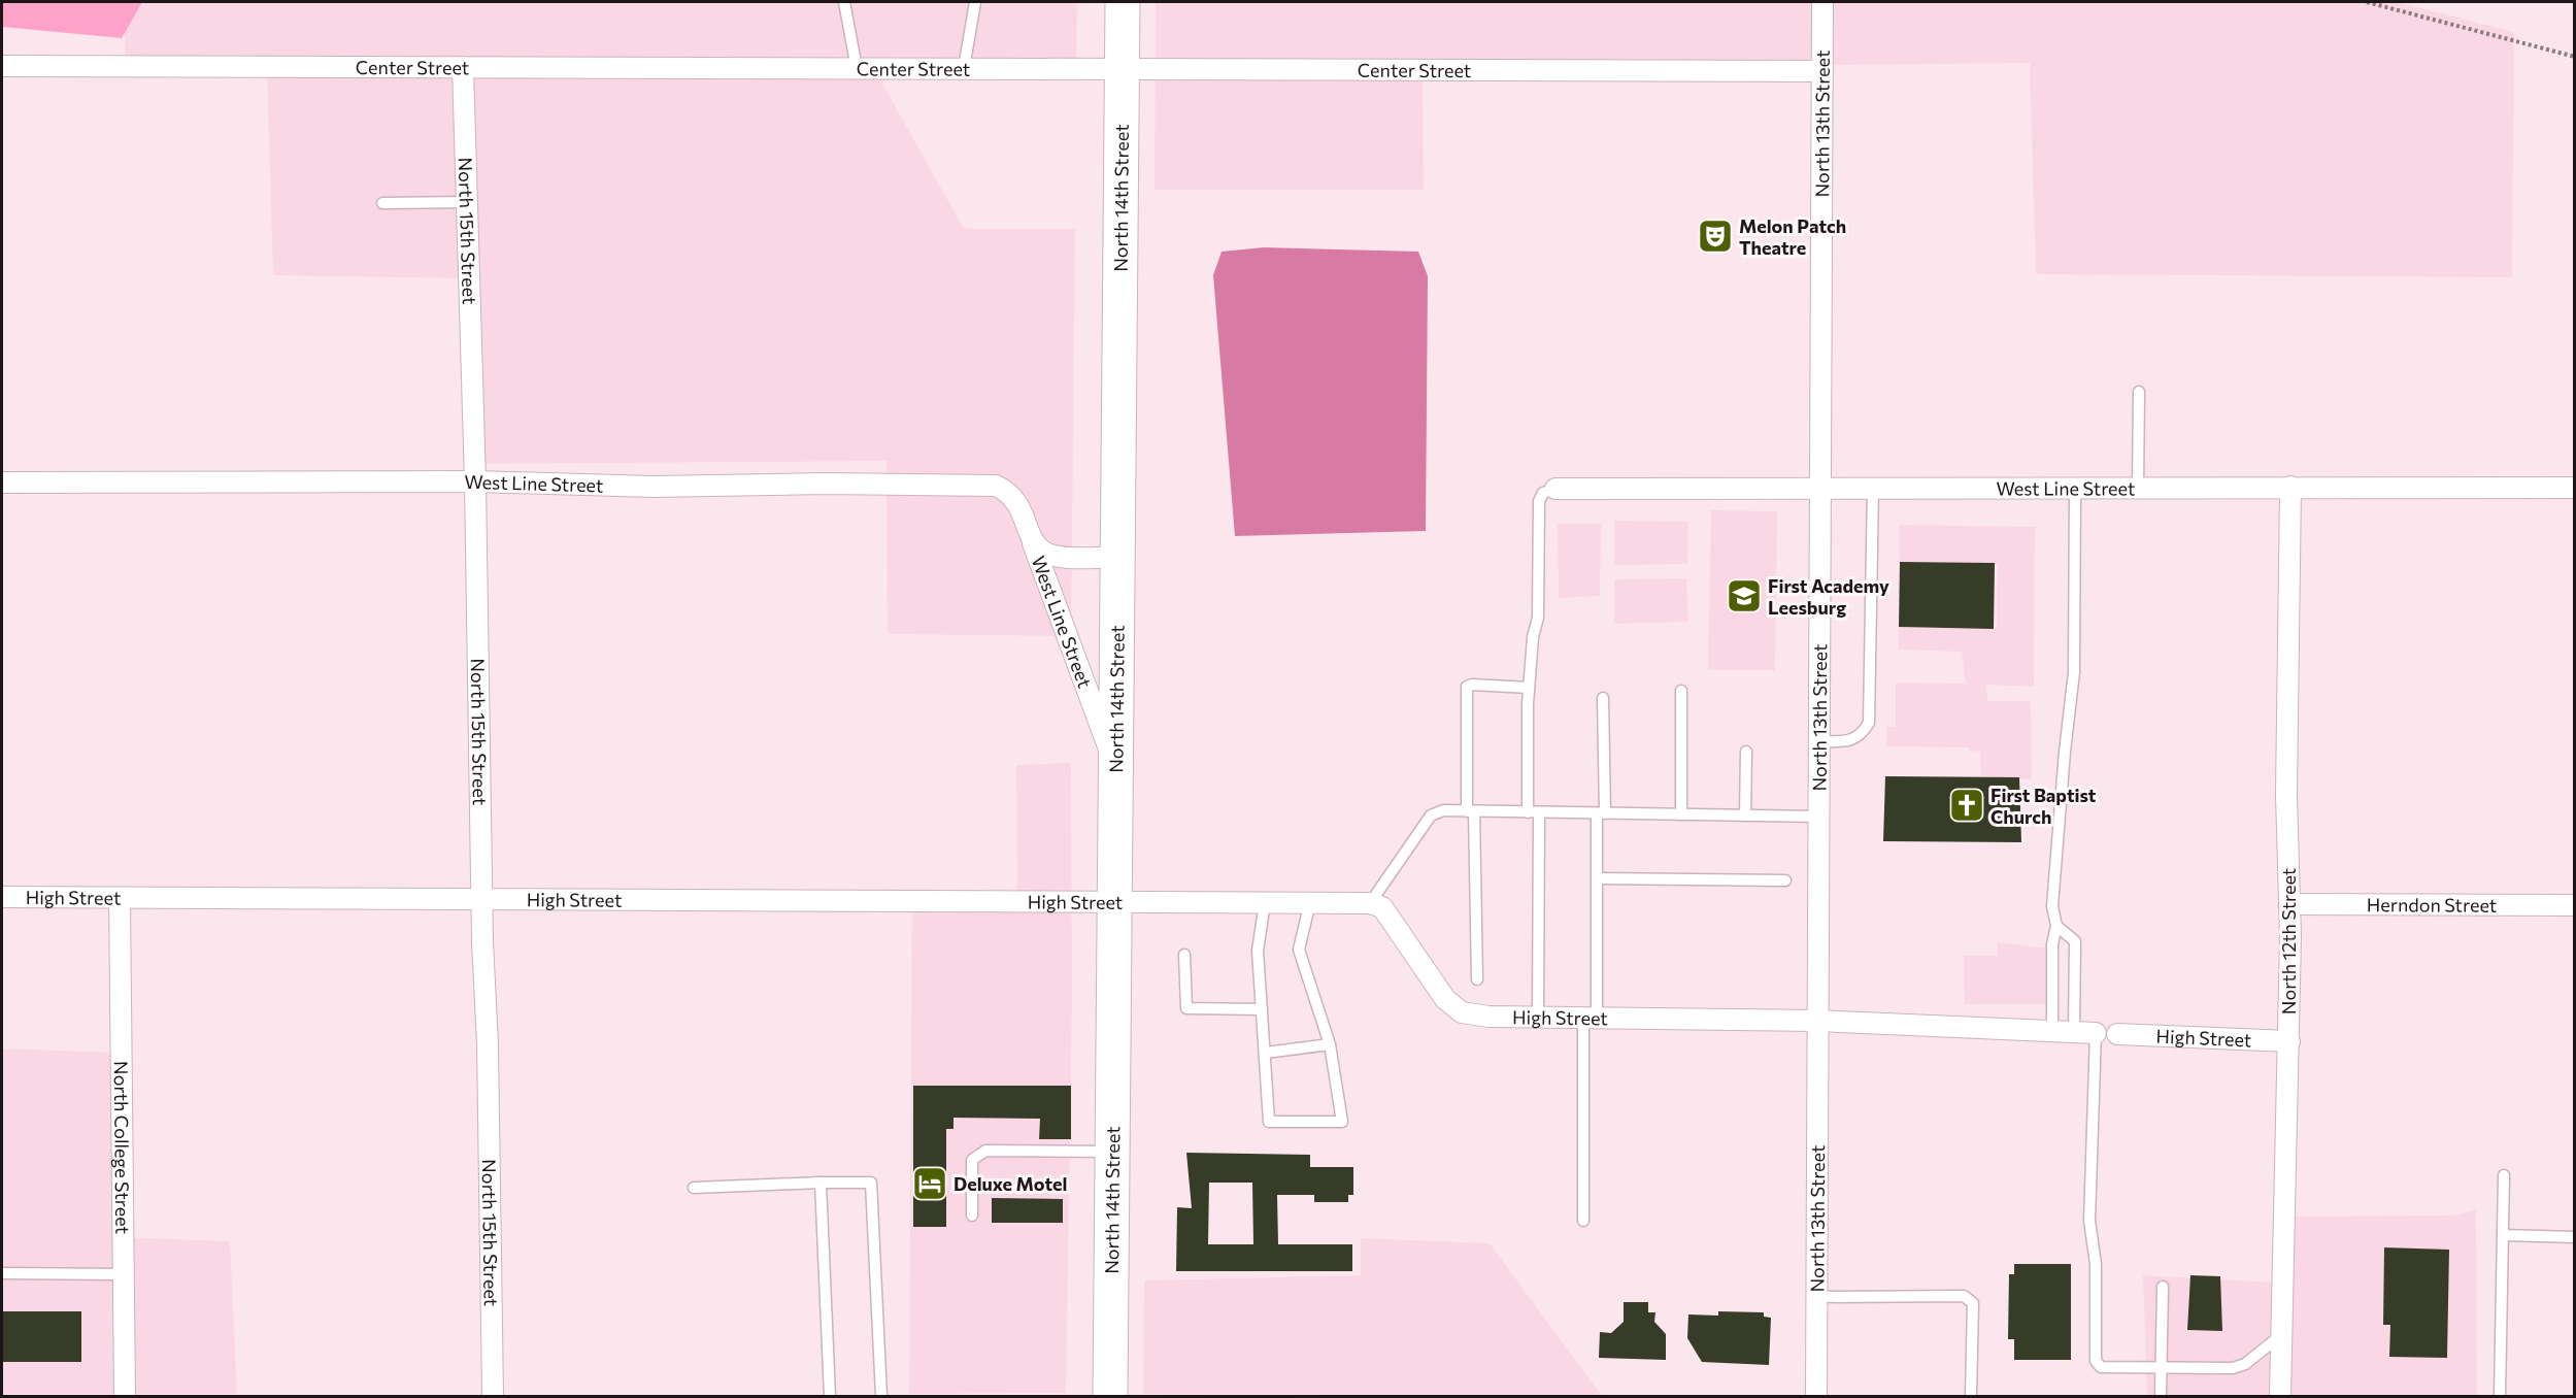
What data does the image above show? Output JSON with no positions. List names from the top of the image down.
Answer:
{
  "streets": {
    "highway": ["North 14th Street"],
    "street": [
      "Center Street",
      "North 13th Street",
      "North 15th Street",
      "West Line Street",
      "High Street",
      "Herndon Street",
      "North 12th Street",
      "North College Street"
    ]
  },
  "crossings": [
    ["Center Street", "North 13th Street"],
    ["Center Street", "North 14th Street"],
    ["Center Street", "North 15th Street"],
    ["North 13th Street", "West Line Street"],
    ["North 13th Street", "High Street"],
    ["North 14th Street", "West Line Street"],
    ["North 14th Street", "High Street"],
    ["North 15th Street", "West Line Street"],
    ["North 15th Street", "High Street"],
    ["West Line Street", "North 12th Street"],
    ["High Street", "North 12th Street"],
    ["High Street", "North College Street"],
    ["Herndon Street", "North 12th Street"]
  ],
  "places": {
    "theatre": ["Melon Patch Theatre"],
    "school or university": ["First Academy Leesburg"],
    "church": ["First Baptist Church"],
    "hotel": ["Deluxe Motel"]
  }
}
